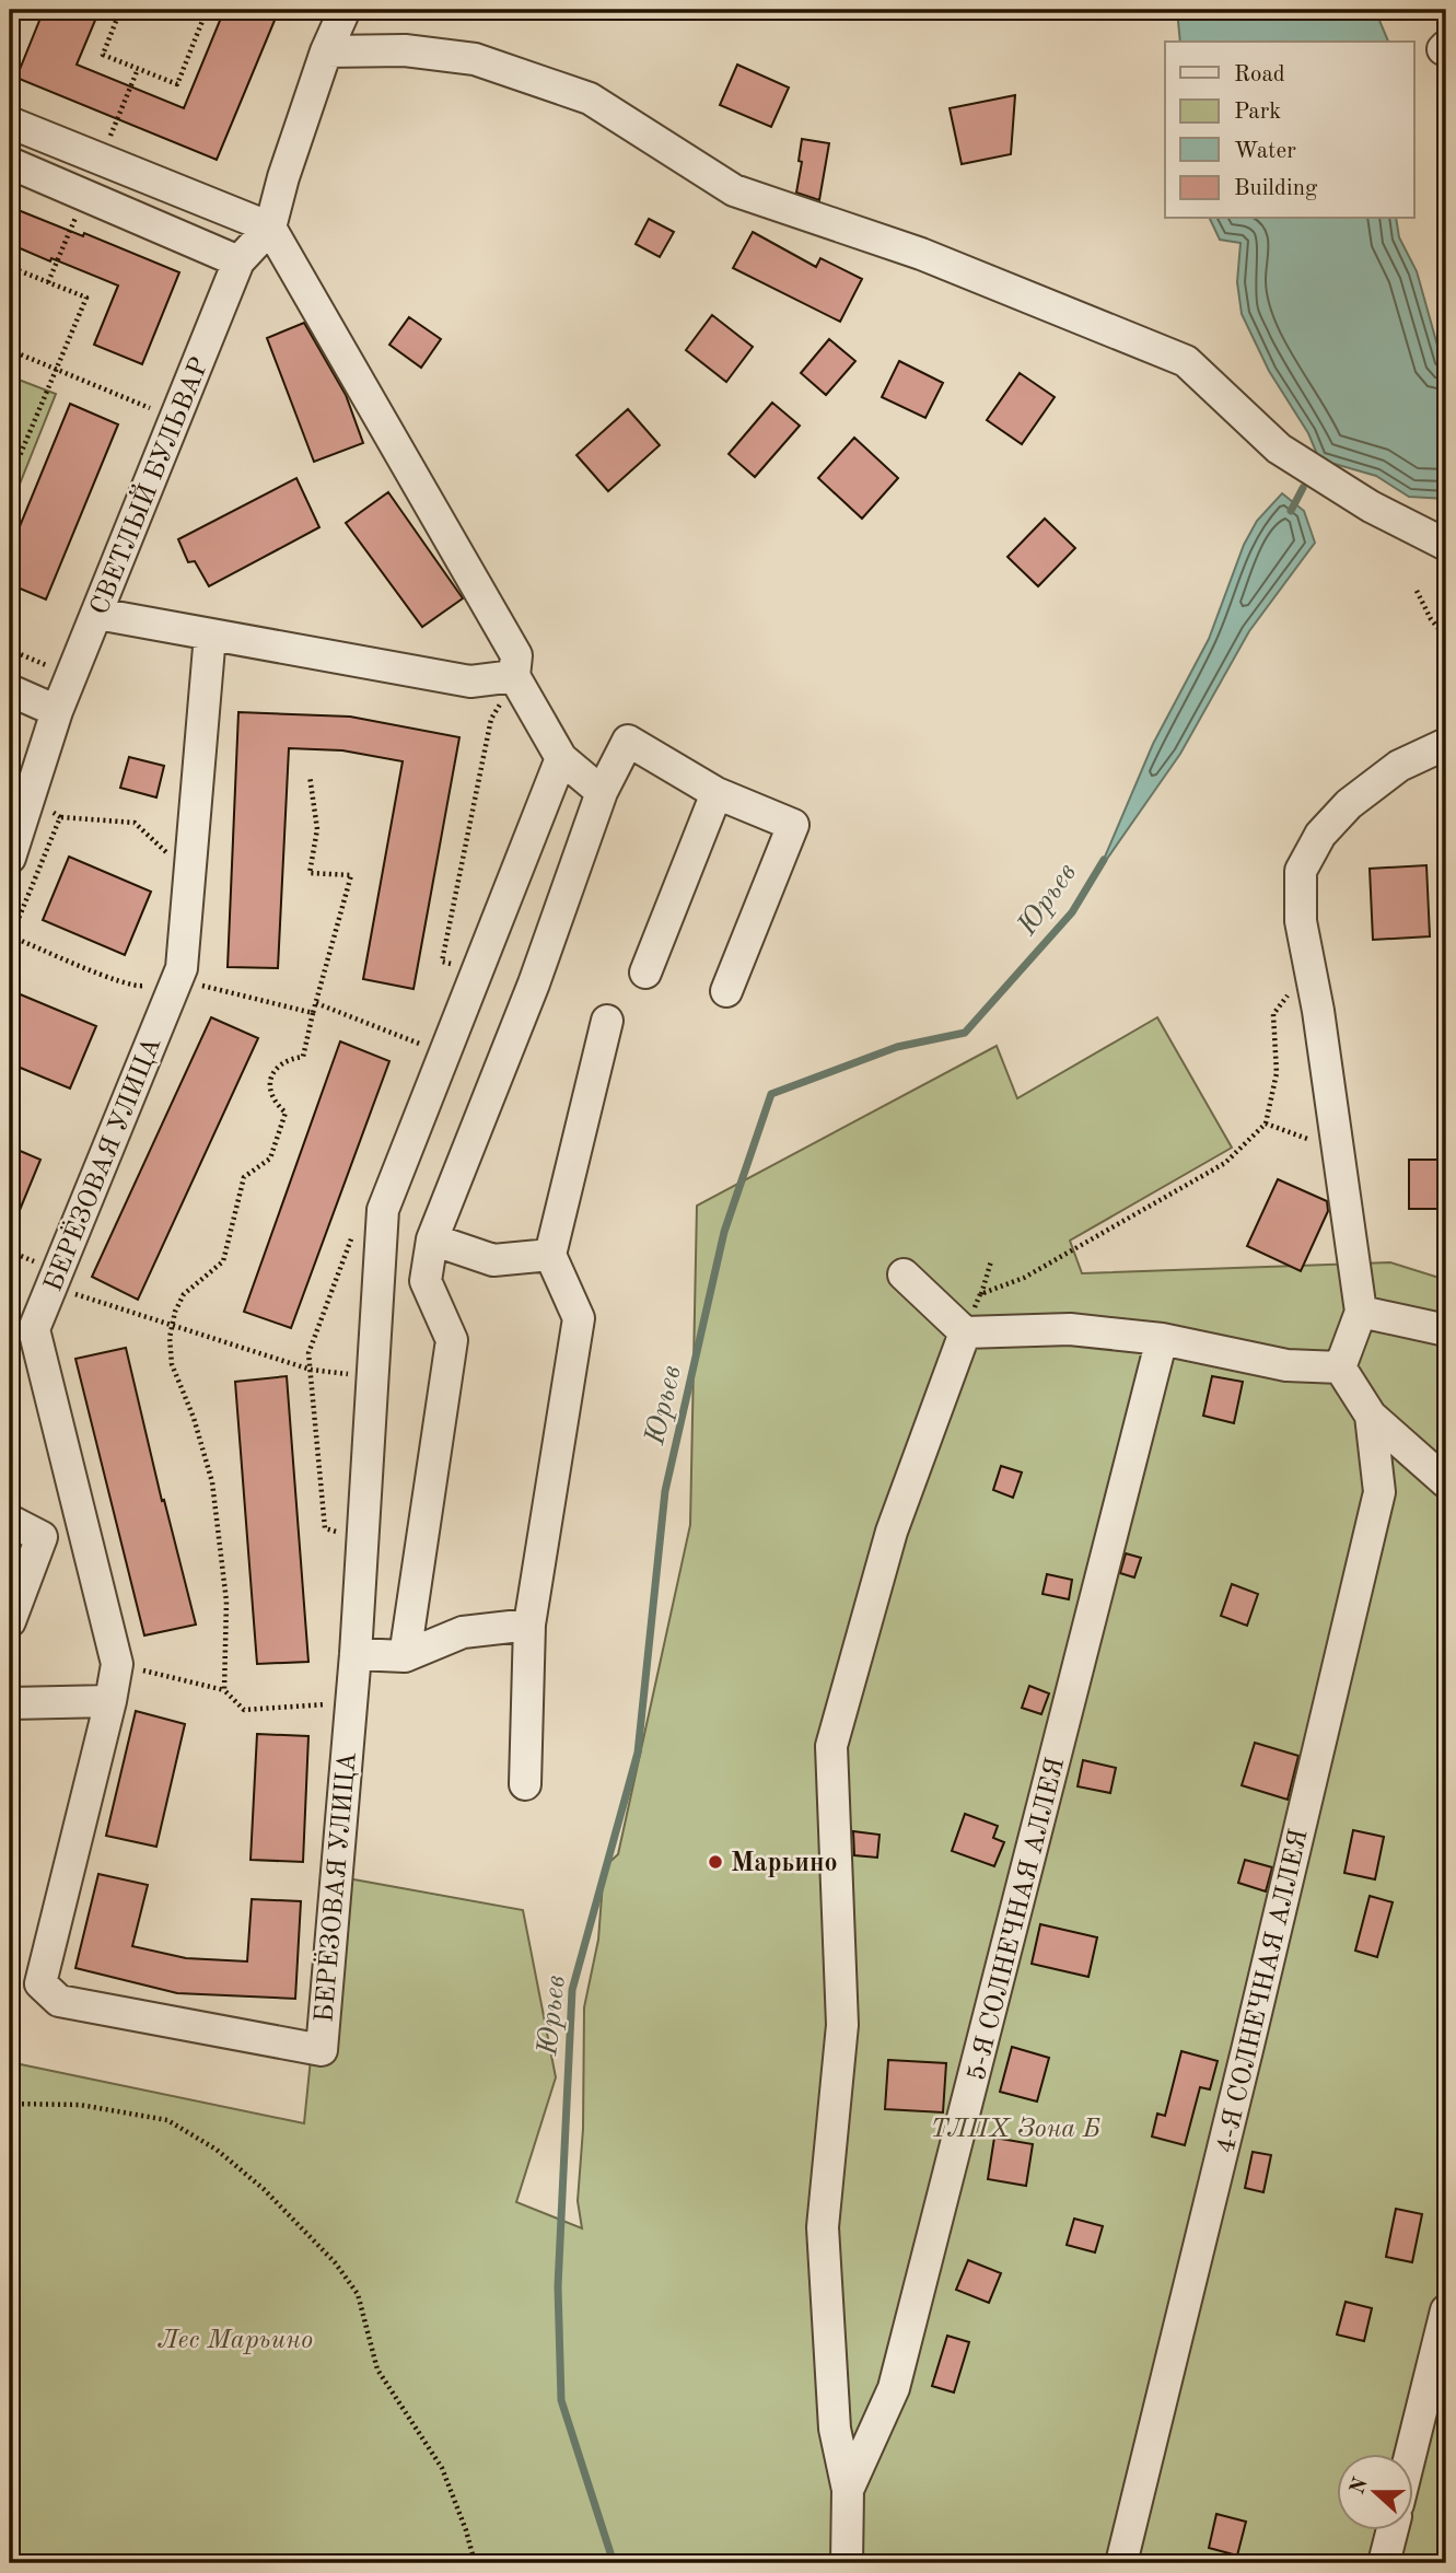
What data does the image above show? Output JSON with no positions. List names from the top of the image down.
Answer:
{
  "streets": {
    "street": [
      "СВЕТЛЫЙ БУЛЬВАР",
      "БЕРЁЗОВАЯ УЛИЦА",
      "5-Я СОЛНЕЧНАЯ АЛЛЕЯ",
      "4-Я СОЛНЕЧНАЯ АЛЛЕЯ"
    ]
  },
  "water": ["Юрьев"],
  "parks": ["ТЛПХ Зона Б", "Лес Марьино"],
  "places": ["Марьино"],
  "legend": [
    "Road",
    "Park",
    "Water",
    "Building"
  ],
  "north": "left"
}
